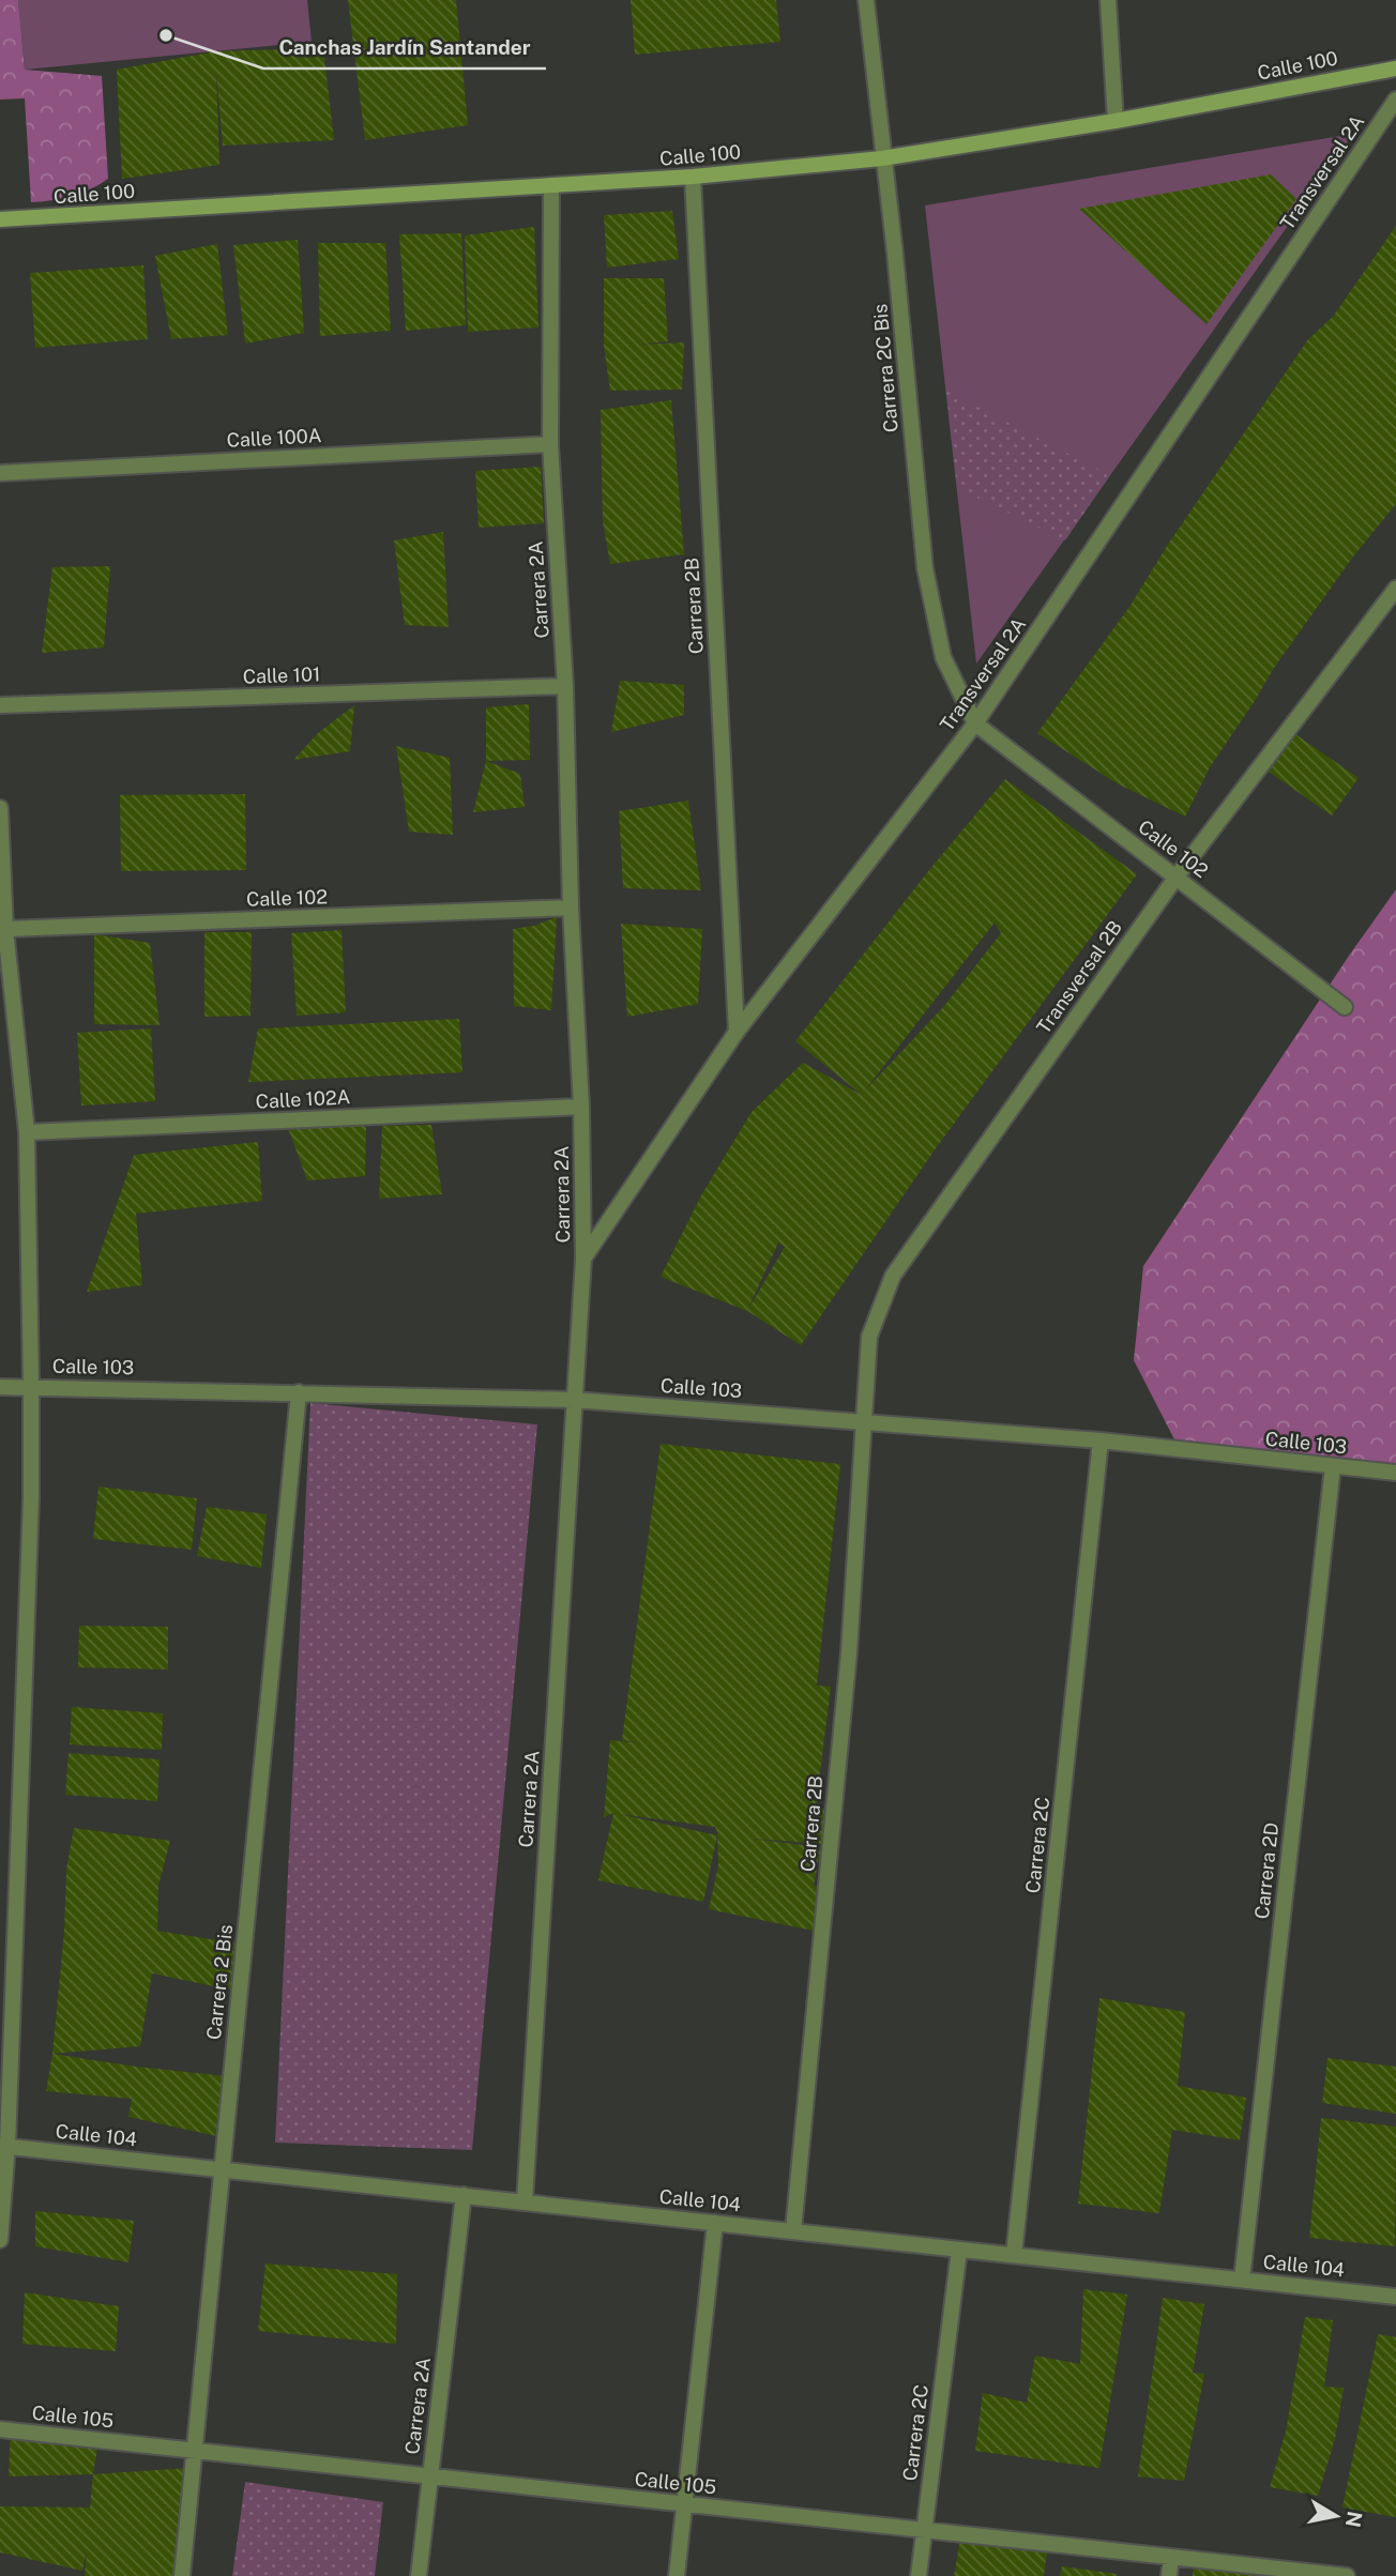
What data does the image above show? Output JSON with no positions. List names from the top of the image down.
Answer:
{
  "streets": {
    "street": [
      "Calle 100",
      "Transversal 2A",
      "Carrera 2C Bis",
      "Calle 100A",
      "Carrera 2A",
      "Carrera 2B",
      "Calle 101",
      "Calle 102",
      "Transversal 2B",
      "Calle 102A",
      "Calle 103",
      "Carrera 2C",
      "Carrera 2D",
      "Carrera 2 Bis",
      "Calle 104",
      "Calle 105"
    ]
  },
  "crossings": [
    ["Calle 100", "Carrera 2C Bis"],
    ["Calle 100", "Carrera 2A"],
    ["Calle 100", "Carrera 2B"],
    ["Transversal 2A", "Carrera 2C Bis"],
    ["Transversal 2A", "Carrera 2A"],
    ["Transversal 2A", "Carrera 2B"],
    ["Transversal 2A", "Calle 102"],
    ["Carrera 2C Bis", "Calle 102"],
    ["Calle 100A", "Carrera 2A"],
    ["Carrera 2A", "Calle 101"],
    ["Carrera 2A", "Calle 102"],
    ["Carrera 2A", "Calle 102A"],
    ["Carrera 2A", "Calle 103"],
    ["Carrera 2A", "Calle 104"],
    ["Carrera 2A", "Calle 105"],
    ["Carrera 2B", "Transversal 2B"],
    ["Carrera 2B", "Calle 103"],
    ["Carrera 2B", "Calle 104"],
    ["Calle 102", "Transversal 2B"],
    ["Transversal 2B", "Calle 103"],
    ["Calle 103", "Carrera 2C"],
    ["Calle 103", "Carrera 2D"],
    ["Calle 103", "Carrera 2 Bis"],
    ["Carrera 2C", "Calle 104"],
    ["Carrera 2C", "Calle 105"],
    ["Carrera 2D", "Calle 104"],
    ["Carrera 2 Bis", "Calle 104"],
    ["Carrera 2 Bis", "Calle 105"]
  ],
  "places": ["Canchas Jardín Santander"],
  "north": "right"
}
